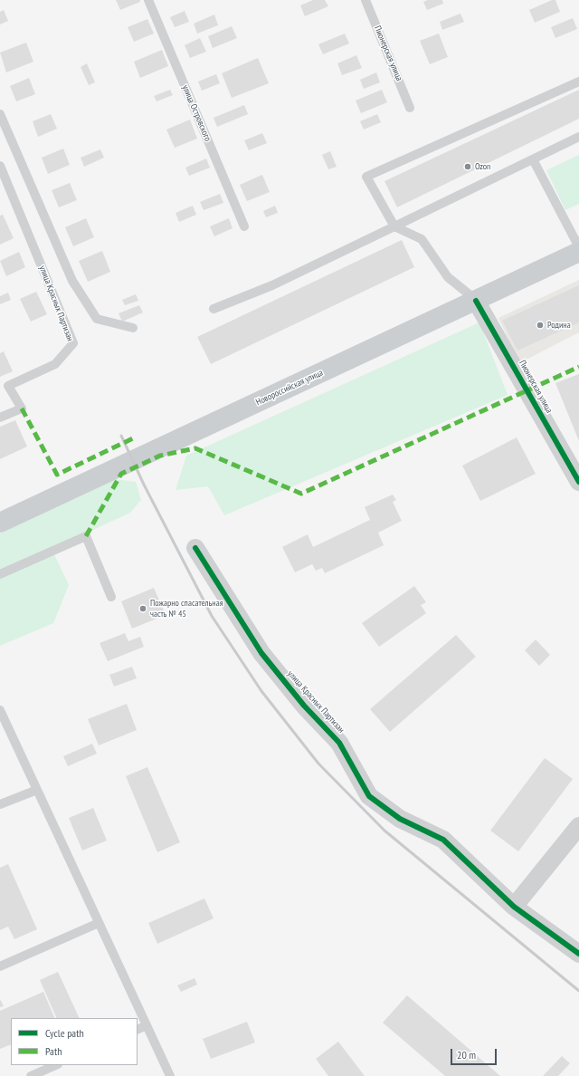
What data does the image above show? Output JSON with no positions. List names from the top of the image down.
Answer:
{
  "streets": {
    "main road": ["Новороссийская улица"],
    "street": ["Пионерская улица", "улица Красных Партизан"],
    "lane": ["улица Островского"]
  },
  "crossings": [
    ["Пионерская улица", "Новороссийская улица"]
  ],
  "places": ["Ozon", "Родина", "Пожарно спасательная часть № 45"],
  "legend": ["Cycle path", "Path"],
  "scale_bar": "20 m"
}
